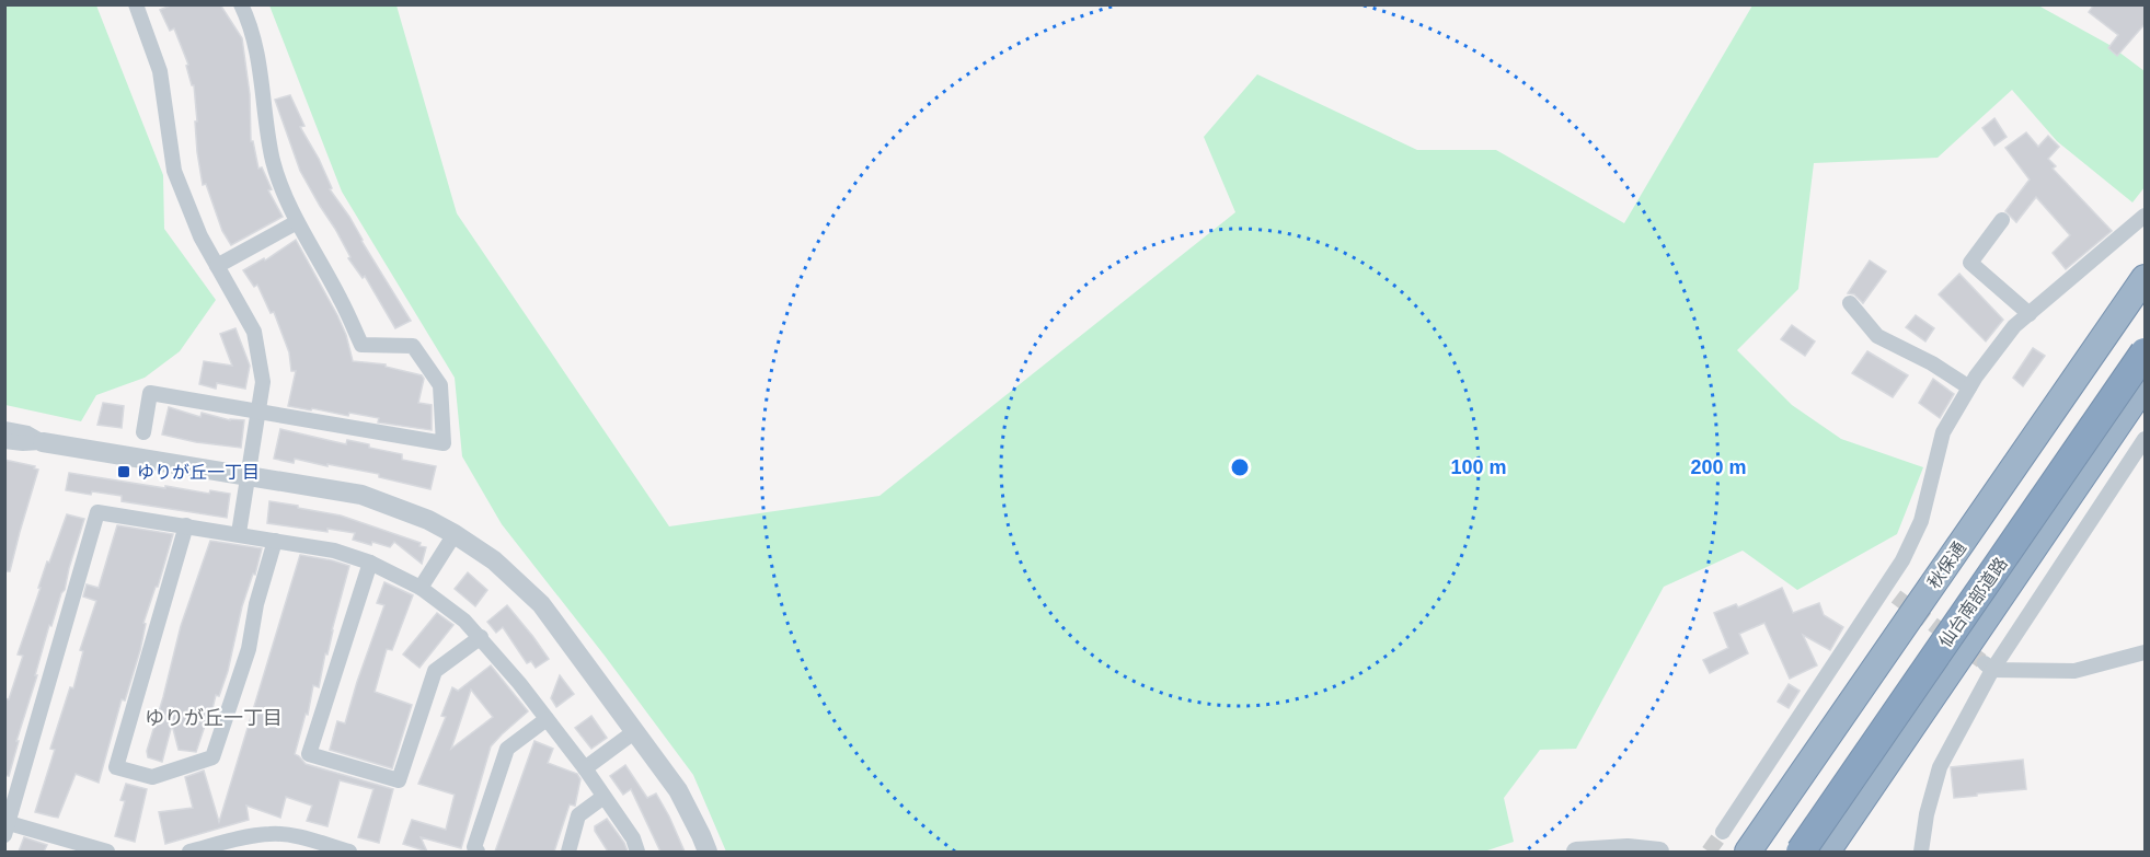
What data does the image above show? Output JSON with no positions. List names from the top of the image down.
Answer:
{
  "streets": {
    "highway": ["秋保通", "仙台南部道路"]
  },
  "districts": ["ゆりが丘一丁目"],
  "places": {
    "transit": ["ゆりが丘一丁目"]
  },
  "rings": ["100 m", "200 m"]
}
